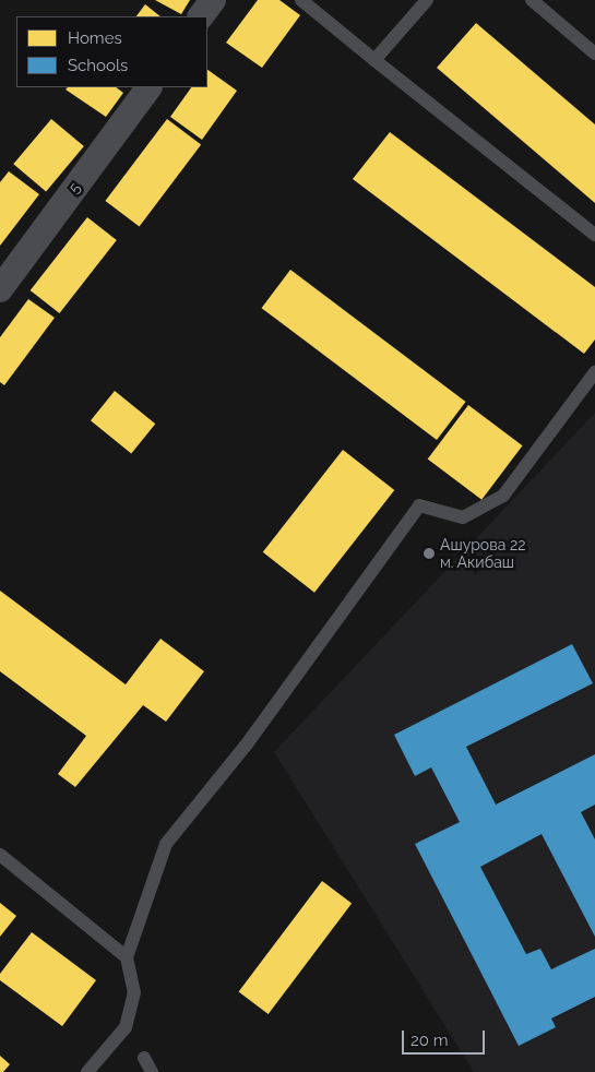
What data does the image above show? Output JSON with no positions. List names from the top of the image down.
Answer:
{
  "streets": {
    "street": ["5"]
  },
  "places": ["Ашурова 22 м. Акибаш"],
  "legend": ["Homes", "Schools"],
  "scale_bar": "20 m"
}
